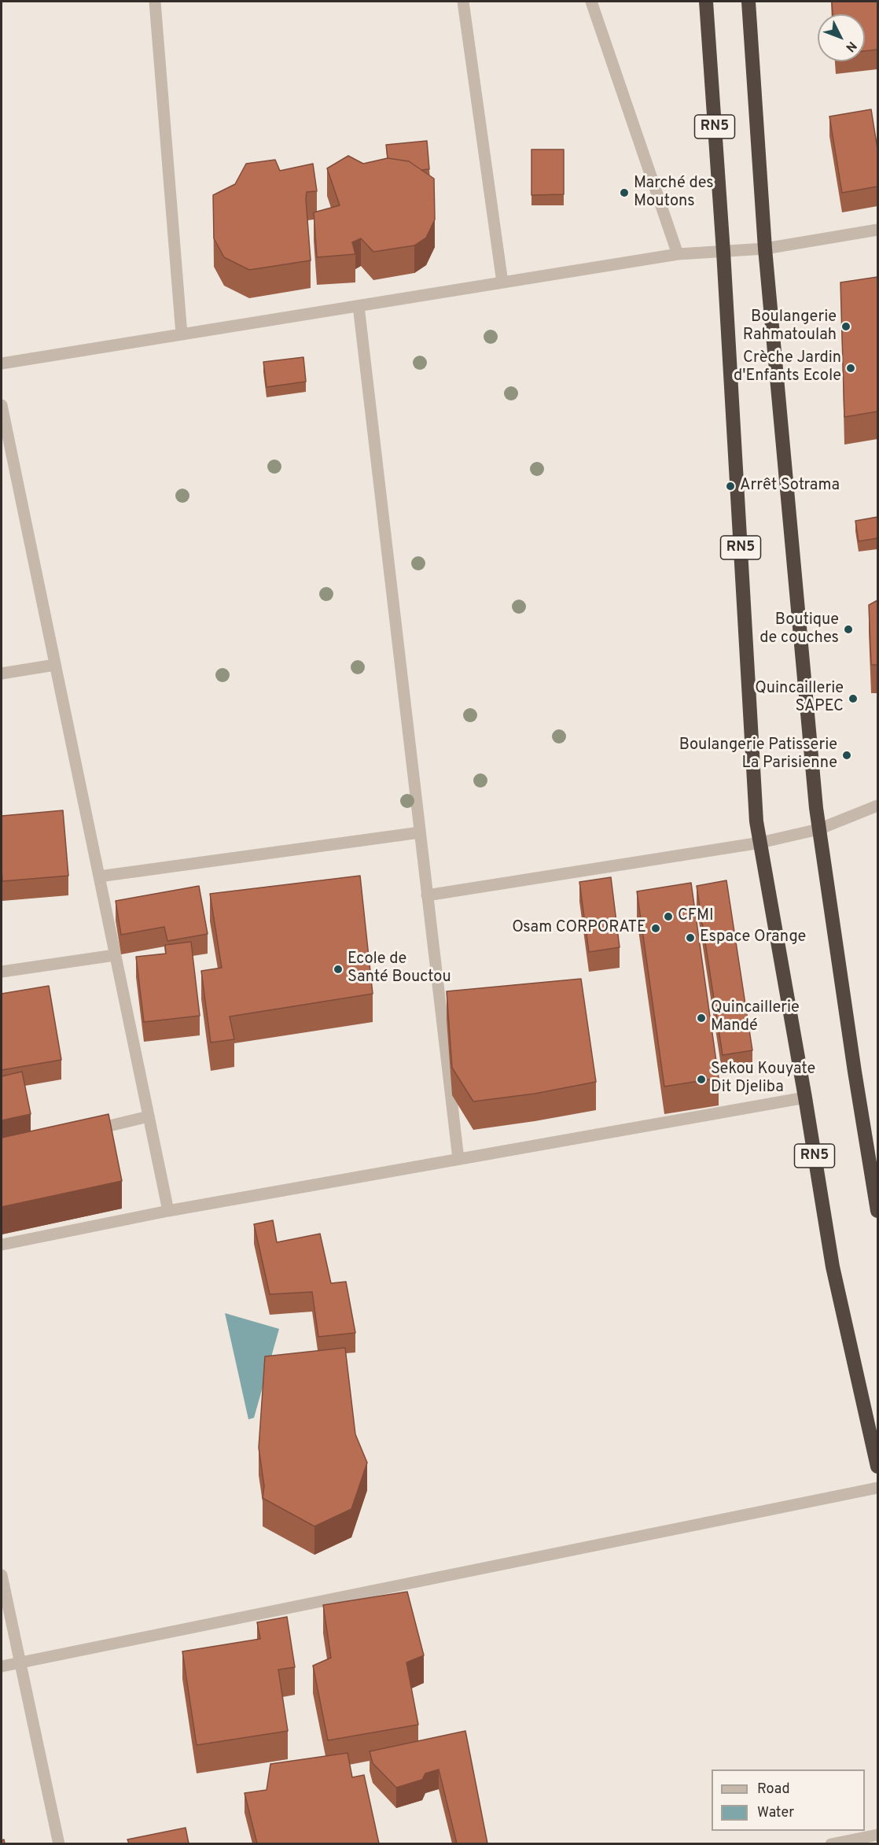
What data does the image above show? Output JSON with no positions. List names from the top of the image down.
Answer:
{
  "streets": {
    "highway": ["RN5"]
  },
  "places": [
    "Marché des Moutons",
    "Boulangerie Rahmatoulah",
    "Crèche Jardin d'Enfants Ecole",
    "Arrêt Sotrama",
    "Boutique de couches",
    "Quincaillerie SAPEC",
    "Boulangerie Patisserie La Parisienne",
    "CFMI",
    "Osam CORPORATE",
    "Espace Orange",
    "Ecole de Santé Bouctou",
    "Quincaillerie Mandé",
    "Sekou Kouyate Dit Djeliba"
  ],
  "legend": ["Road", "Water"],
  "north": "bottom right"
}
